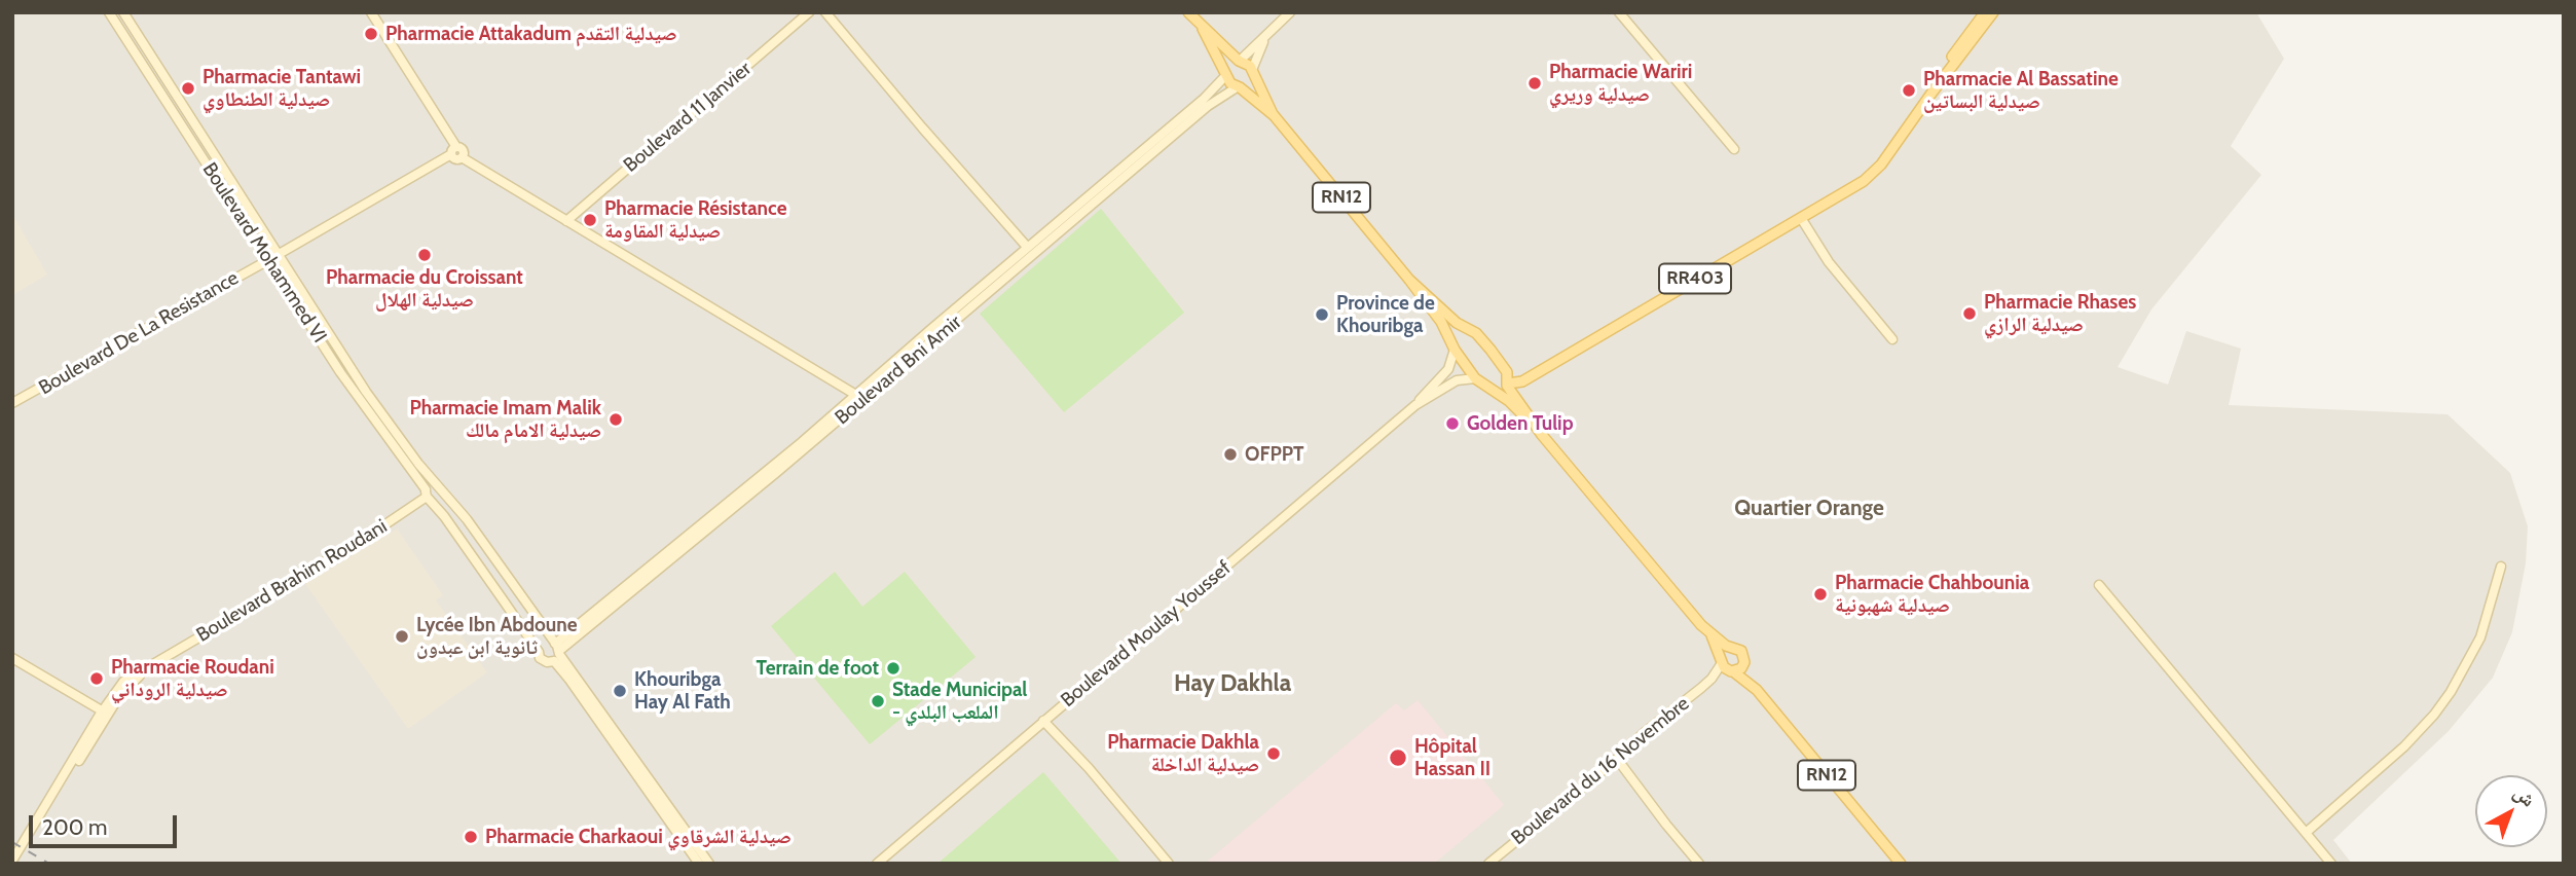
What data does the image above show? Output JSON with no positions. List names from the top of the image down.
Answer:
{
  "streets": {
    "main road": [
      "Boulevard 11 Janvier",
      "RN12",
      "Boulevard Mohammed VI",
      "RR403",
      "Boulevard De La Resistance",
      "Boulevard Bni Amir",
      "Boulevard Brahim Roudani",
      "Boulevard Moulay Youssef",
      "Boulevard du 16 Novembre"
    ]
  },
  "crossings": [
    ["RN12", "RR403"],
    ["RN12", "Boulevard Bni Amir"],
    ["RN12", "Boulevard du 16 Novembre"],
    ["Boulevard Mohammed VI", "Boulevard De La Resistance"],
    ["Boulevard Mohammed VI", "Boulevard Bni Amir"],
    ["Boulevard Mohammed VI", "Boulevard Brahim Roudani"]
  ],
  "districts": ["Quartier Orange", "Hay Dakhla"],
  "places": [
    "Pharmacie Attakadum صيدلية التقدم",
    "Pharmacie Wariri صيدلية وريري",
    "Pharmacie Tantawi صيدلية الطنطاوي",
    "Pharmacie Al Bassatine صيدلية البساتين",
    "Pharmacie Résistance صيدلية المقاومة",
    "Pharmacie du Croissant صيدلية الهلال",
    "Pharmacie Rhases صيدلية الرازي",
    "Province de Khouribga",
    "Pharmacie Imam Malik صيدلية الامام مالك",
    "Golden Tulip",
    "OFPPT",
    "Pharmacie Chahbounia صيدلية شهبونية",
    "Lycée Ibn Abdoune ثانوية ابن عبدون",
    "Terrain de foot",
    "Pharmacie Roudani صيدلية الروداني",
    "Khouribga Hay Al Fath",
    "Stade Municipal - الملعب البلدي",
    "Pharmacie Dakhla صيدلية الداخلة",
    "Hôpital Hassan II",
    "Pharmacie Charkaoui صيدلية الشرقاوي"
  ],
  "scale_bar": "200 m",
  "north": "top right"
}
